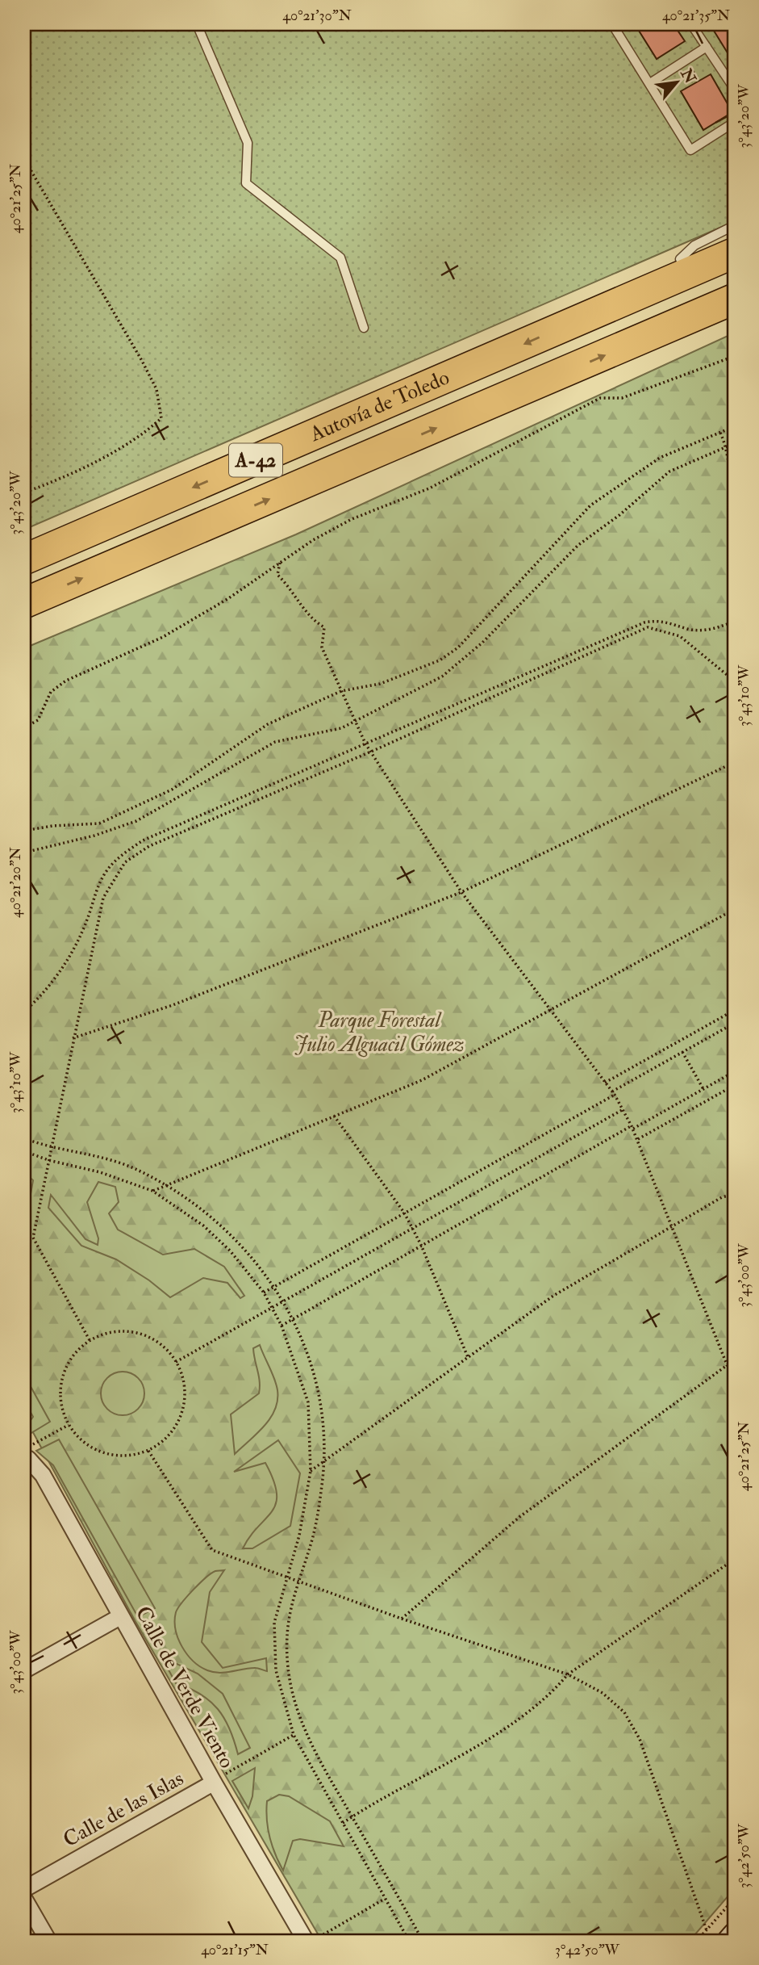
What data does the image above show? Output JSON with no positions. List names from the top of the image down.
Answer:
{
  "streets": {
    "highway": ["Autovía de Toledo", "A-42"],
    "street": ["Calle de Verde Viento", "Calle de las Islas"]
  },
  "crossings": [
    ["Calle de Verde Viento", "Calle de las Islas"]
  ],
  "parks": ["Parque Forestal Julio Alguacil Gómez"],
  "north": "top right",
  "coordinates": [
    "40°21'30\"N",
    "40°21'35\"N",
    "3°43'20\"W",
    "40°21'25\"N",
    "3°43'10\"W",
    "40°21'20\"N",
    "3°43'00\"W",
    "3°42'50\"W",
    "40°21'15\"N"
  ]
}
